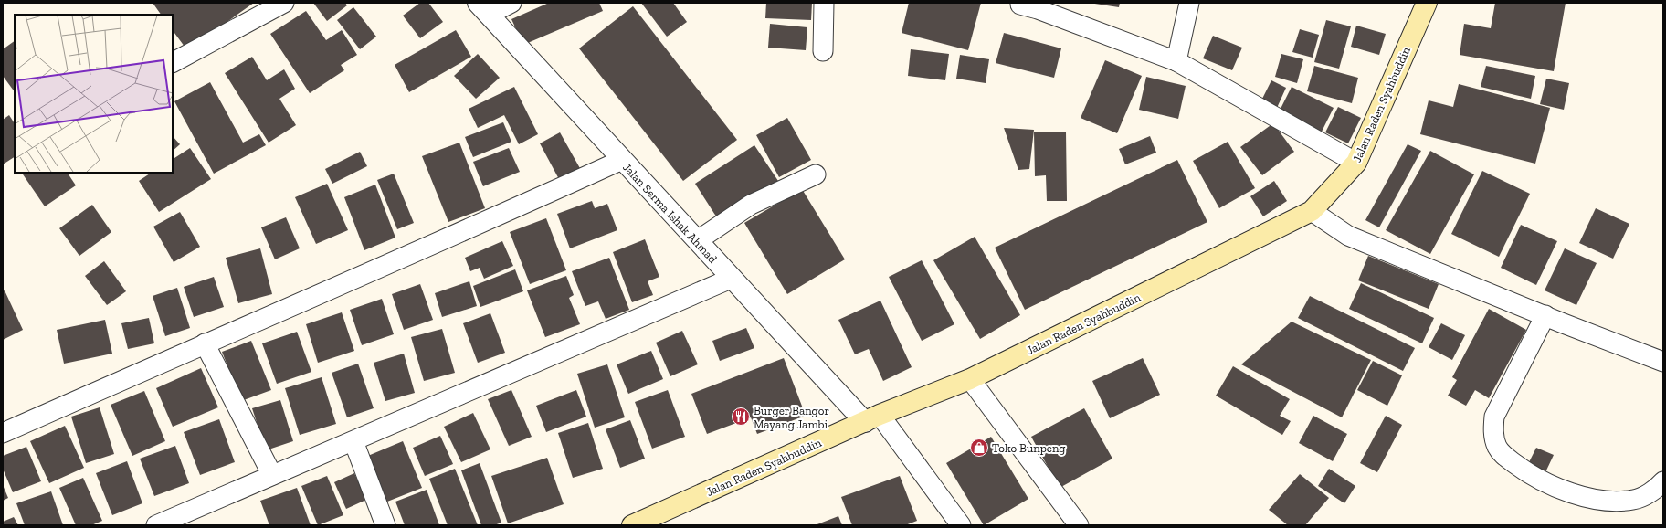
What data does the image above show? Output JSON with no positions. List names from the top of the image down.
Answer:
{
  "streets": {
    "main road": ["Jalan Raden Syahbuddin"],
    "street": ["Jalan Serma Ishak Ahmad"]
  },
  "crossings": [
    ["Jalan Raden Syahbuddin", "Jalan Serma Ishak Ahmad"]
  ],
  "places": {
    "restaurant": ["Burger Bangor Mayang Jambi"],
    "shop": ["Toko Bunpeng"]
  }
}
